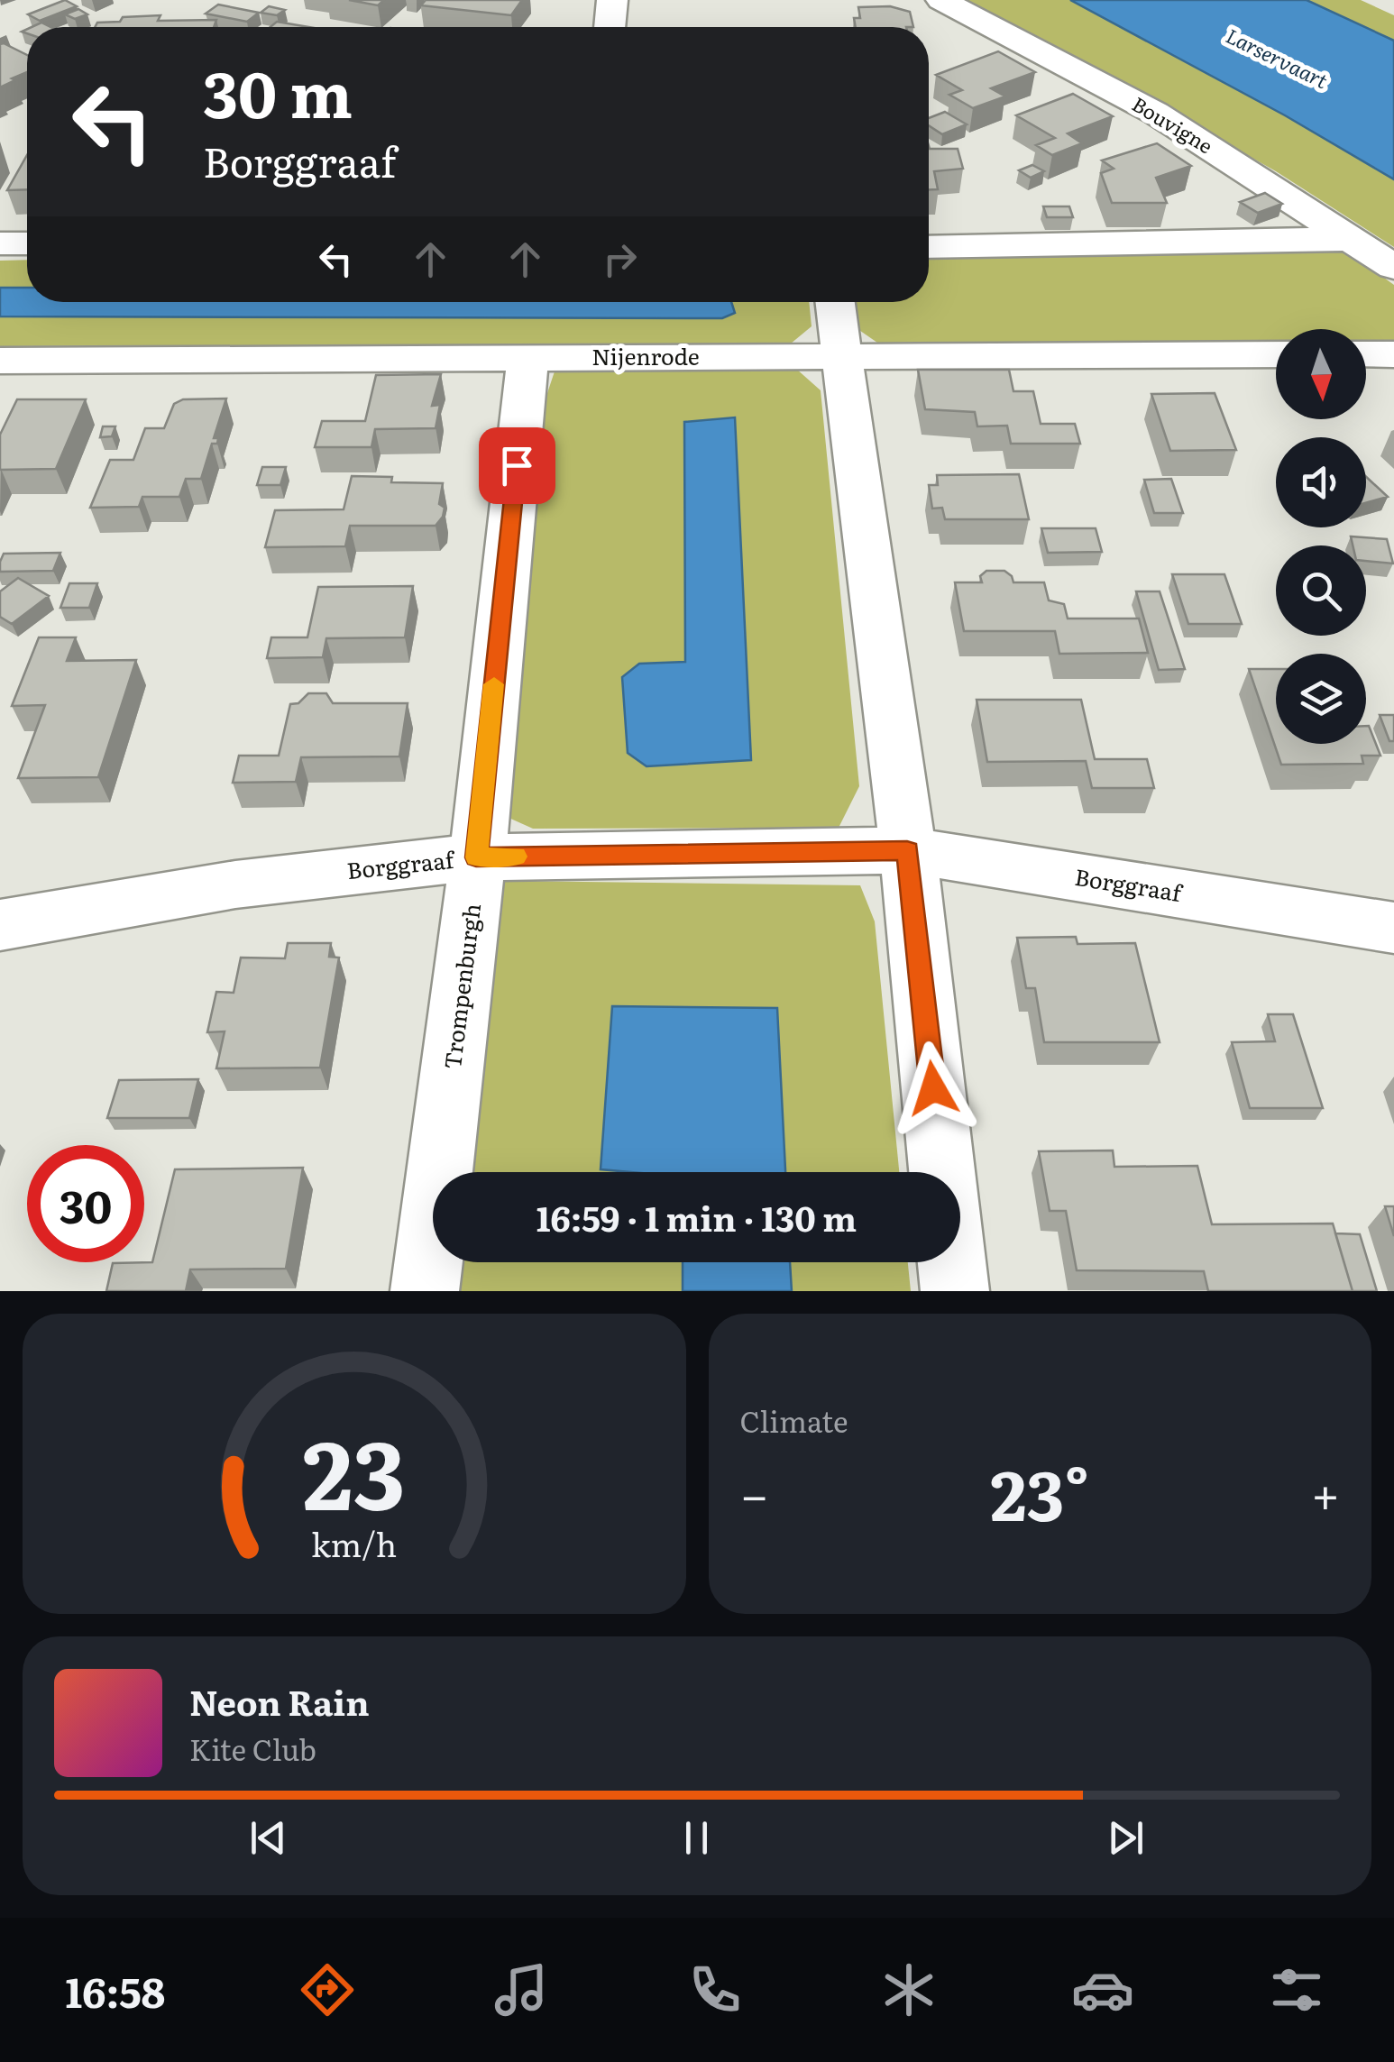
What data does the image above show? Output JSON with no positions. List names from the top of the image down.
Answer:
{
  "streets": {
    "street": [
      "Bouvigne",
      "Nijenrode",
      "Borggraaf",
      "Trompenburgh"
    ]
  },
  "crossings": [
    ["Nijenrode", "Trompenburgh"],
    ["Borggraaf", "Trompenburgh"]
  ],
  "water": ["Larservaart"],
  "north": "bottom",
  "page": {
    "turn": ["30 m", "Borggraaf"],
    "limit": "30",
    "trip": "16:59 · 1 min · 130 m",
    "tile": "Climate",
    "heat": ["−", "23°", "+"],
    "song": ["Neon Rain", "Kite Club"],
    "tabs": "16:58",
    "gauge": ["23", "km/h"]
  }
}
